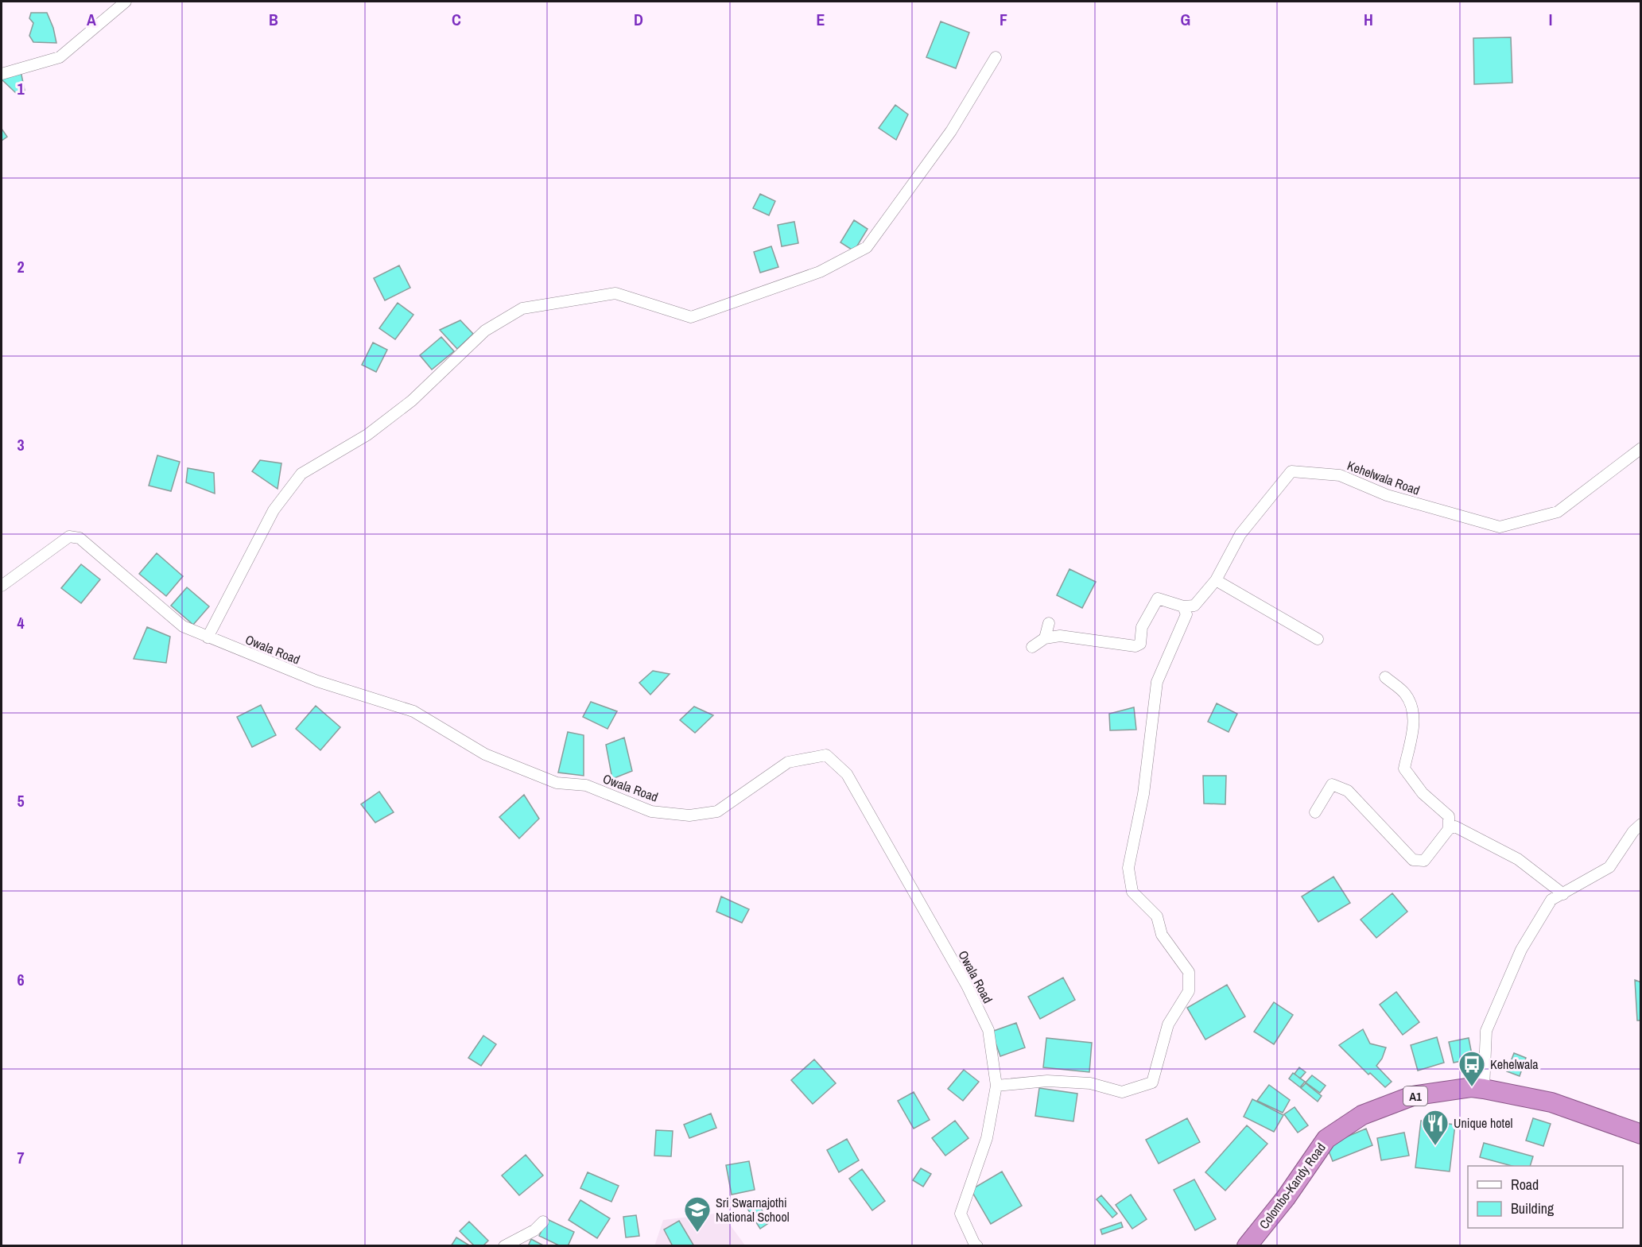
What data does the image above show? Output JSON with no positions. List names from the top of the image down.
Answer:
{
  "streets": {
    "highway": ["A1", "Colombo-Kandy Road"],
    "street": ["Kehelwala Road", "Owala Road"]
  },
  "places": {
    "bus stop": ["Kehelwala"],
    "restaurant": ["Unique hotel"],
    "school or university": ["Sri Swarnajothi National School"]
  },
  "legend": ["Road", "Building"],
  "grid": {
    "columns": [
      "A",
      "B",
      "C",
      "D",
      "E",
      "F",
      "G",
      "H",
      "I"
    ],
    "rows": [
      "1",
      "2",
      "3",
      "4",
      "5",
      "6",
      "7"
    ]
  }
}
